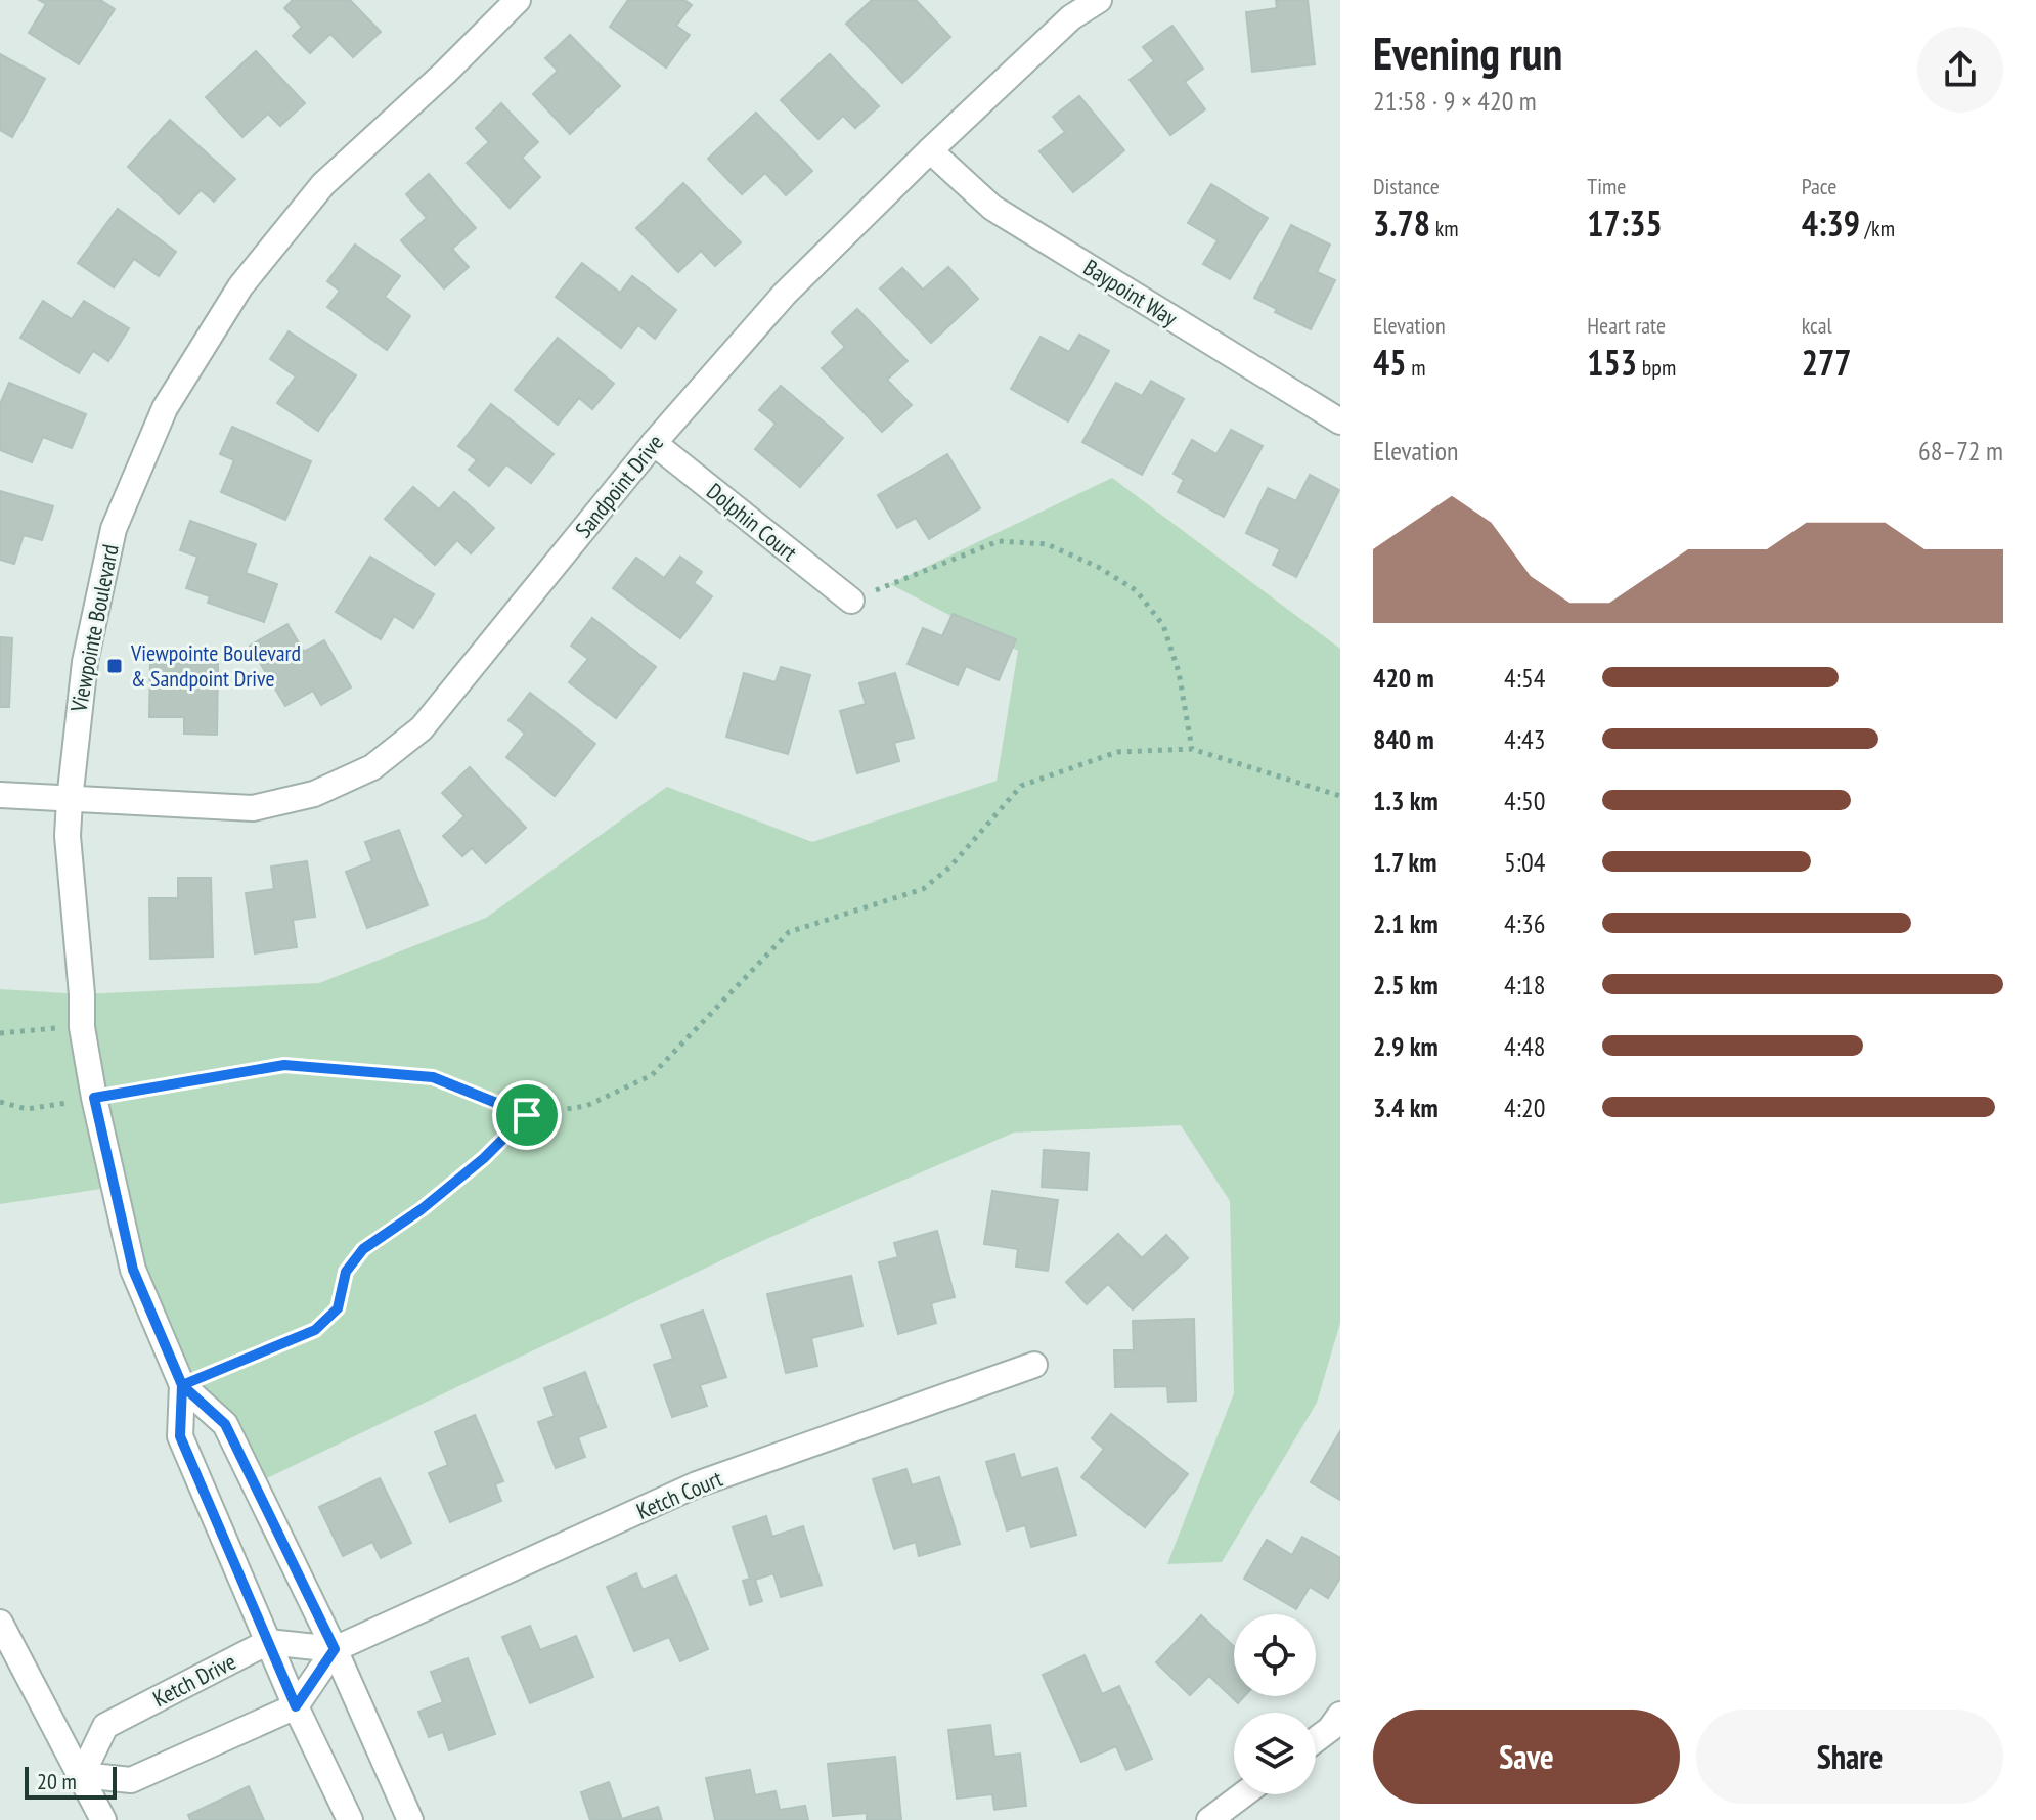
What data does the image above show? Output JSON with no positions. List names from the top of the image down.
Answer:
{
  "streets": {
    "street": [
      "Baypoint Way",
      "Sandpoint Drive",
      "Dolphin Court",
      "Viewpointe Boulevard",
      "Ketch Court",
      "Ketch Drive"
    ]
  },
  "crossings": [
    ["Baypoint Way", "Sandpoint Drive"],
    ["Sandpoint Drive", "Dolphin Court"],
    ["Sandpoint Drive", "Viewpointe Boulevard"],
    ["Viewpointe Boulevard", "Ketch Court"],
    ["Viewpointe Boulevard", "Ketch Drive"]
  ],
  "places": {
    "transit": ["Viewpointe Boulevard & Sandpoint Drive"]
  },
  "scale_bar": "20 m",
  "page": {
    "heading": ["Evening run", "21:58 · 9 × 420 m"],
    "stats": [
      ["Distance", "3.78 km"],
      ["Time", "17:35"],
      ["Pace", "4:39 /km"],
      ["Elevation", "45 m"],
      ["Heart rate", "153 bpm"],
      ["kcal", "277"]
    ],
    "chart": ["Elevation", "68–72 m"],
    "list": [
      {
        "name": "420 m",
        "note": "4:54"
      },
      {
        "name": "840 m",
        "note": "4:43"
      },
      {
        "name": "1.3 km",
        "note": "4:50"
      },
      {
        "name": "1.7 km",
        "note": "5:04"
      },
      {
        "name": "2.1 km",
        "note": "4:36"
      },
      {
        "name": "2.5 km",
        "note": "4:18"
      },
      {
        "name": "2.9 km",
        "note": "4:48"
      },
      {
        "name": "3.4 km",
        "note": "4:20"
      }
    ],
    "buttons": ["Save", "Share"],
    "scale": "20 m"
  }
}
